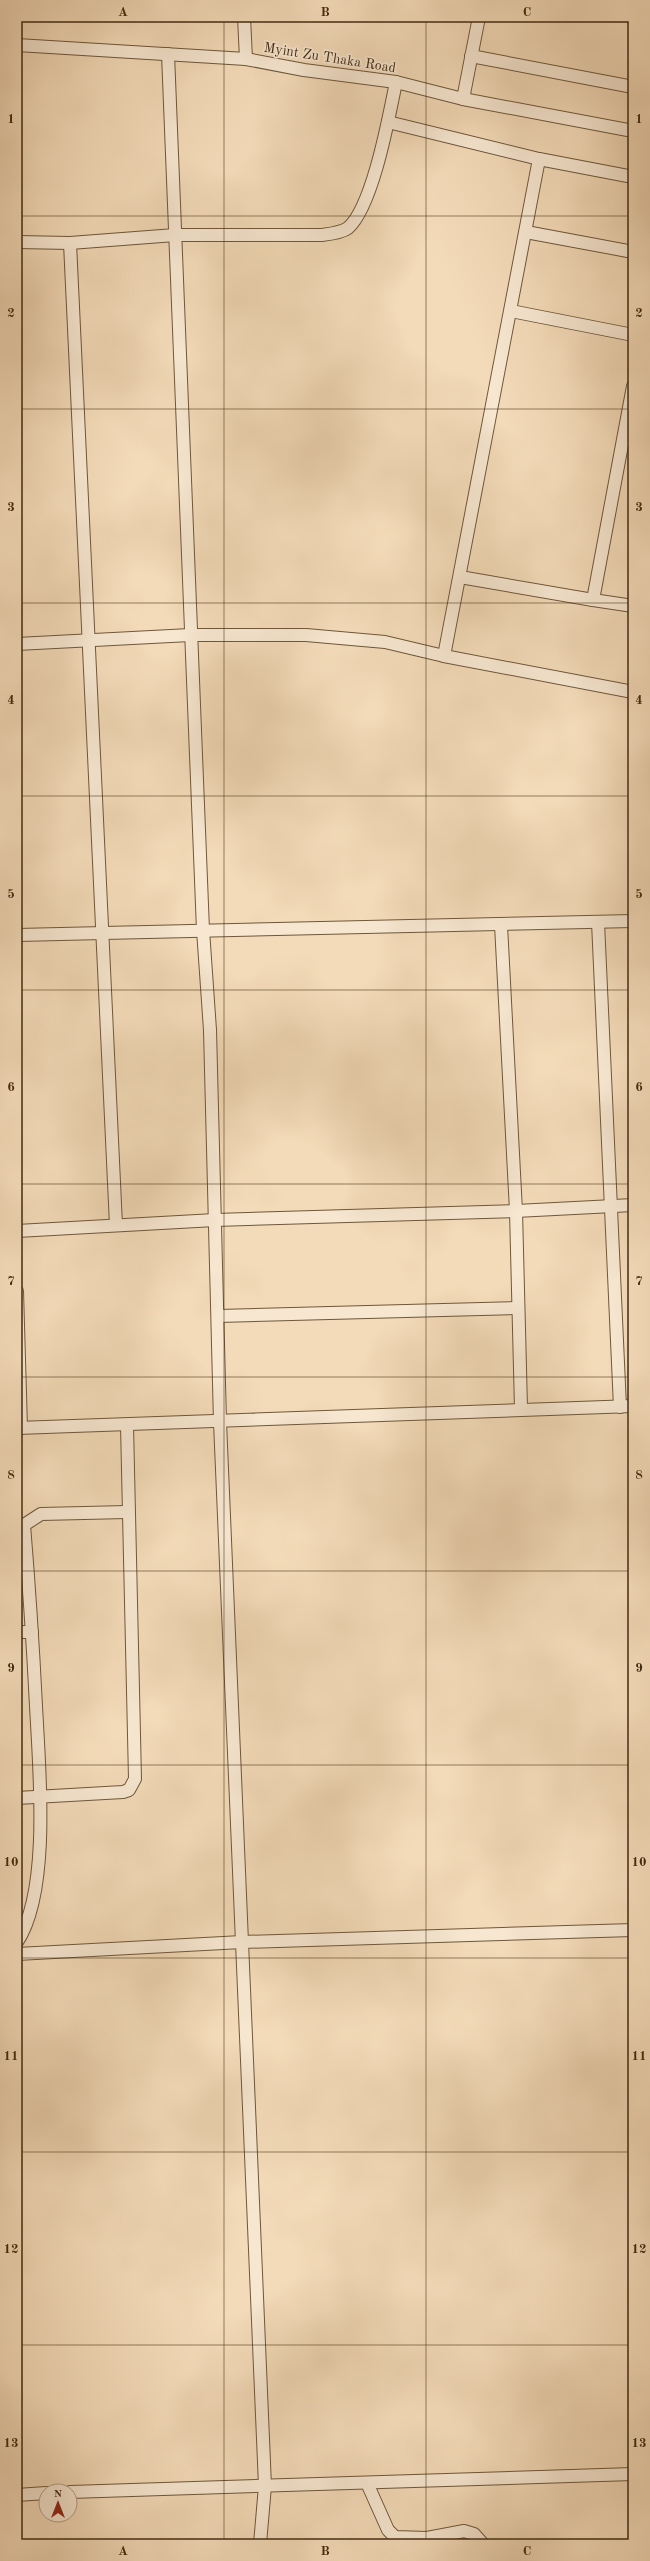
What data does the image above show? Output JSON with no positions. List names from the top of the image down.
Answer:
{
  "streets": {
    "street": ["Myint Zu Thaka Road"]
  },
  "north": "top",
  "grid": {
    "columns": ["A", "B", "C"],
    "rows": [
      "1",
      "2",
      "3",
      "4",
      "5",
      "6",
      "7",
      "8",
      "9",
      "10",
      "11",
      "12",
      "13"
    ]
  }
}
